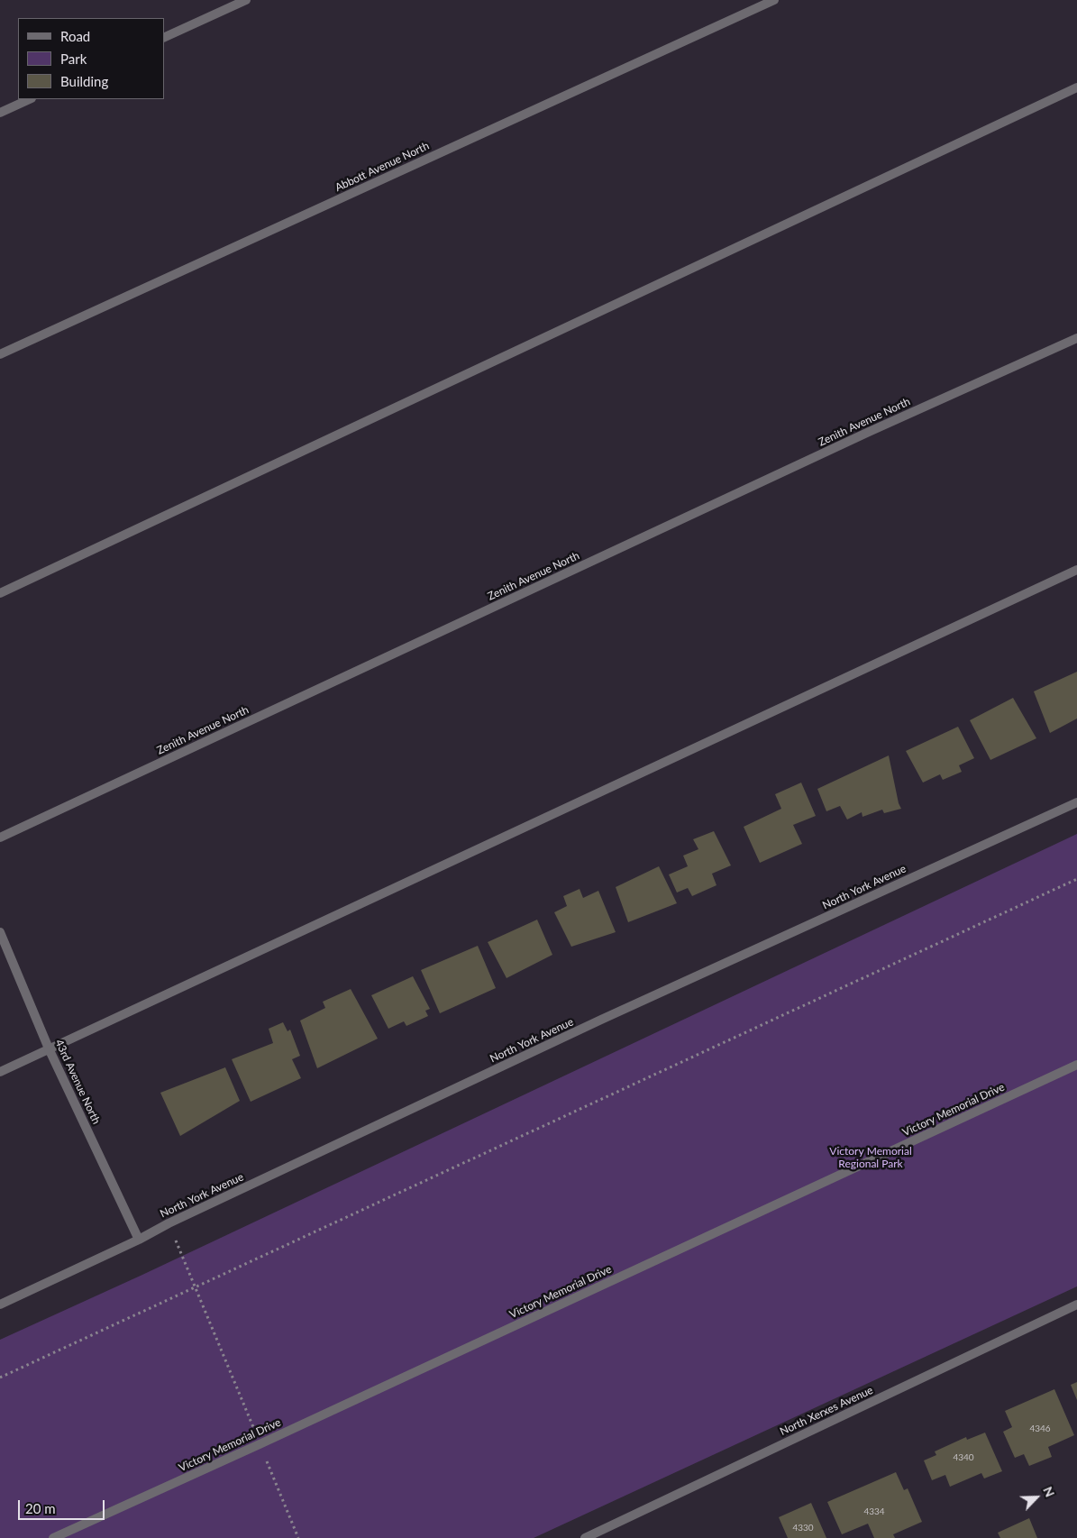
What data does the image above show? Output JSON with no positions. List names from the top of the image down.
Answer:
{
  "streets": {
    "street": [
      "Abbott Avenue North",
      "Zenith Avenue North",
      "North York Avenue",
      "43rd Avenue North",
      "Victory Memorial Drive",
      "North Xerxes Avenue"
    ]
  },
  "crossings": [
    ["North York Avenue", "43rd Avenue North"]
  ],
  "parks": ["Victory Memorial Regional Park"],
  "house_numbers": [
    "4346",
    "4340",
    "4334",
    "4330"
  ],
  "legend": ["Road", "Park", "Building"],
  "scale_bar": "20 m",
  "north": "top right"
}
